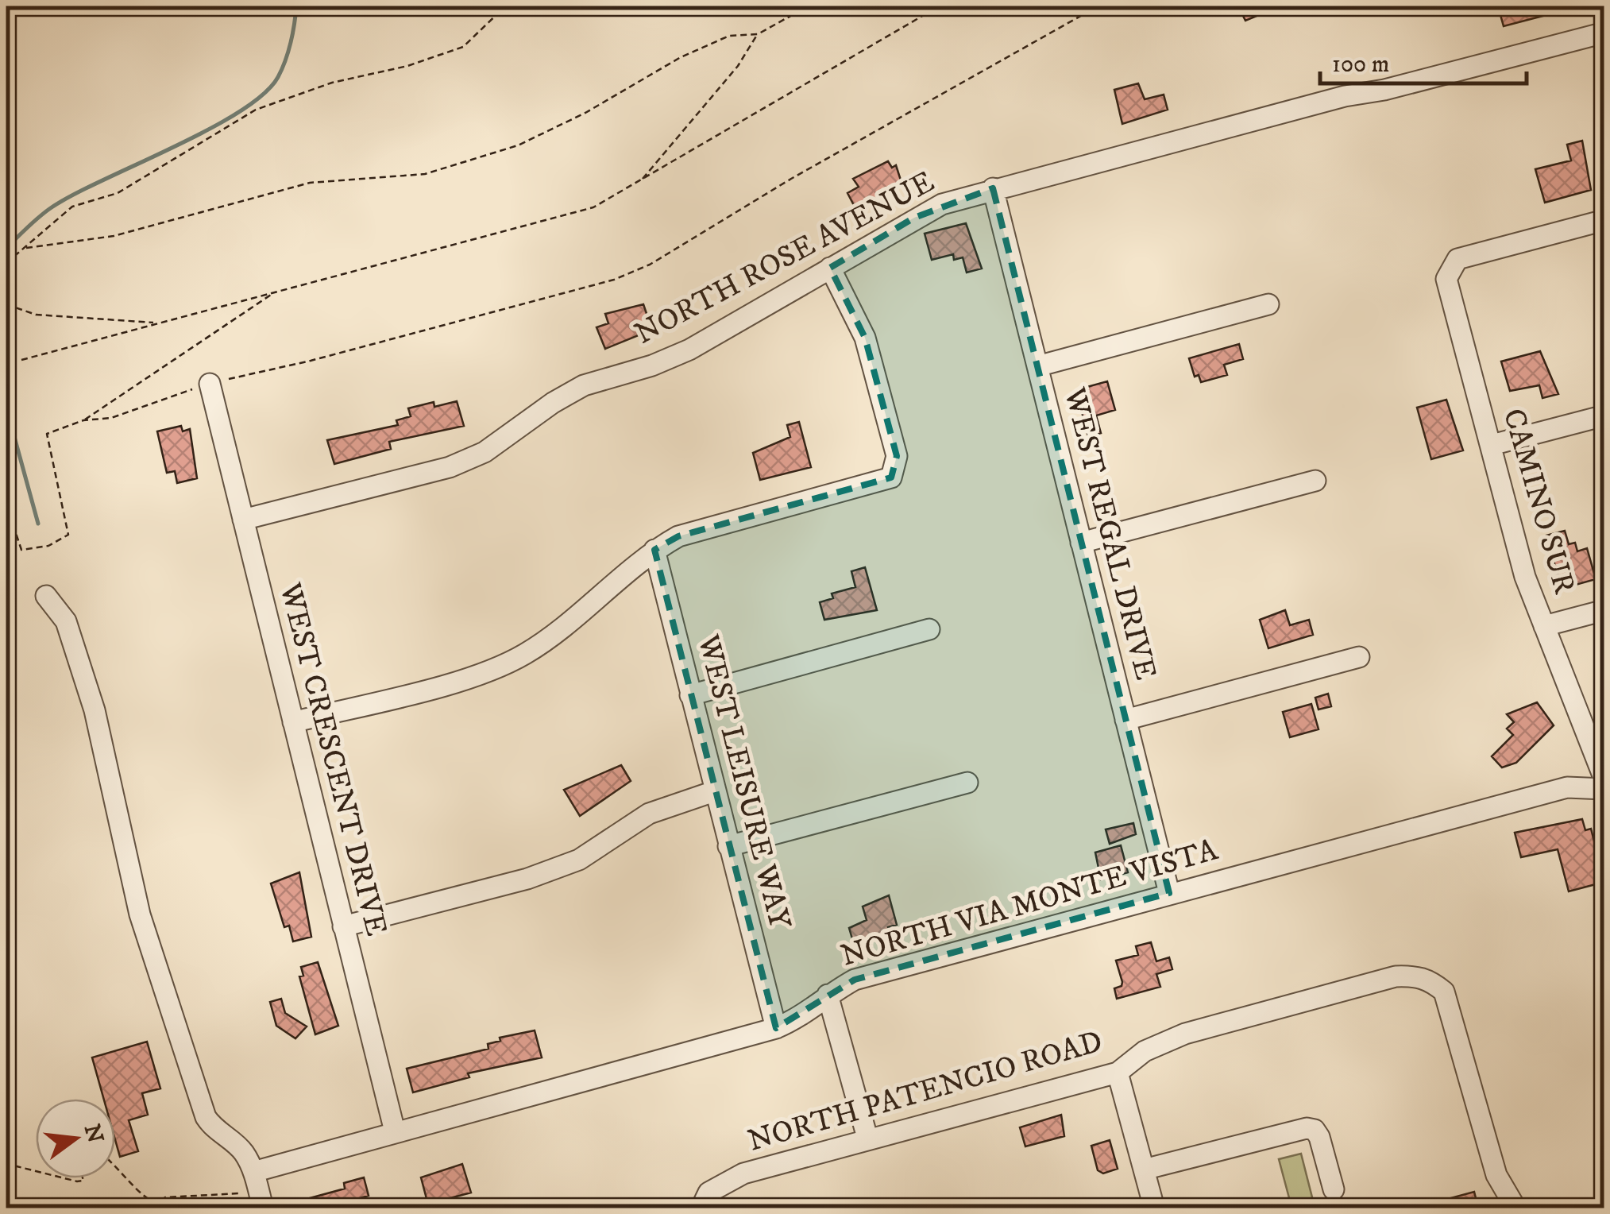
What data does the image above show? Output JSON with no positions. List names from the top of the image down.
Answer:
{
  "streets": {
    "street": [
      "NORTH ROSE AVENUE",
      "CAMINO SUR",
      "WEST REGAL DRIVE",
      "WEST CRESCENT DRIVE",
      "WEST LEISURE WAY",
      "NORTH VIA MONTE VISTA",
      "NORTH PATENCIO ROAD"
    ]
  },
  "crossings": [
    ["NORTH ROSE AVENUE", "WEST REGAL DRIVE"],
    ["NORTH ROSE AVENUE", "WEST CRESCENT DRIVE"],
    ["WEST REGAL DRIVE", "NORTH VIA MONTE VISTA"],
    ["WEST CRESCENT DRIVE", "NORTH VIA MONTE VISTA"],
    ["WEST LEISURE WAY", "NORTH VIA MONTE VISTA"]
  ],
  "scale_bar": "100 m",
  "north": "right"
}
